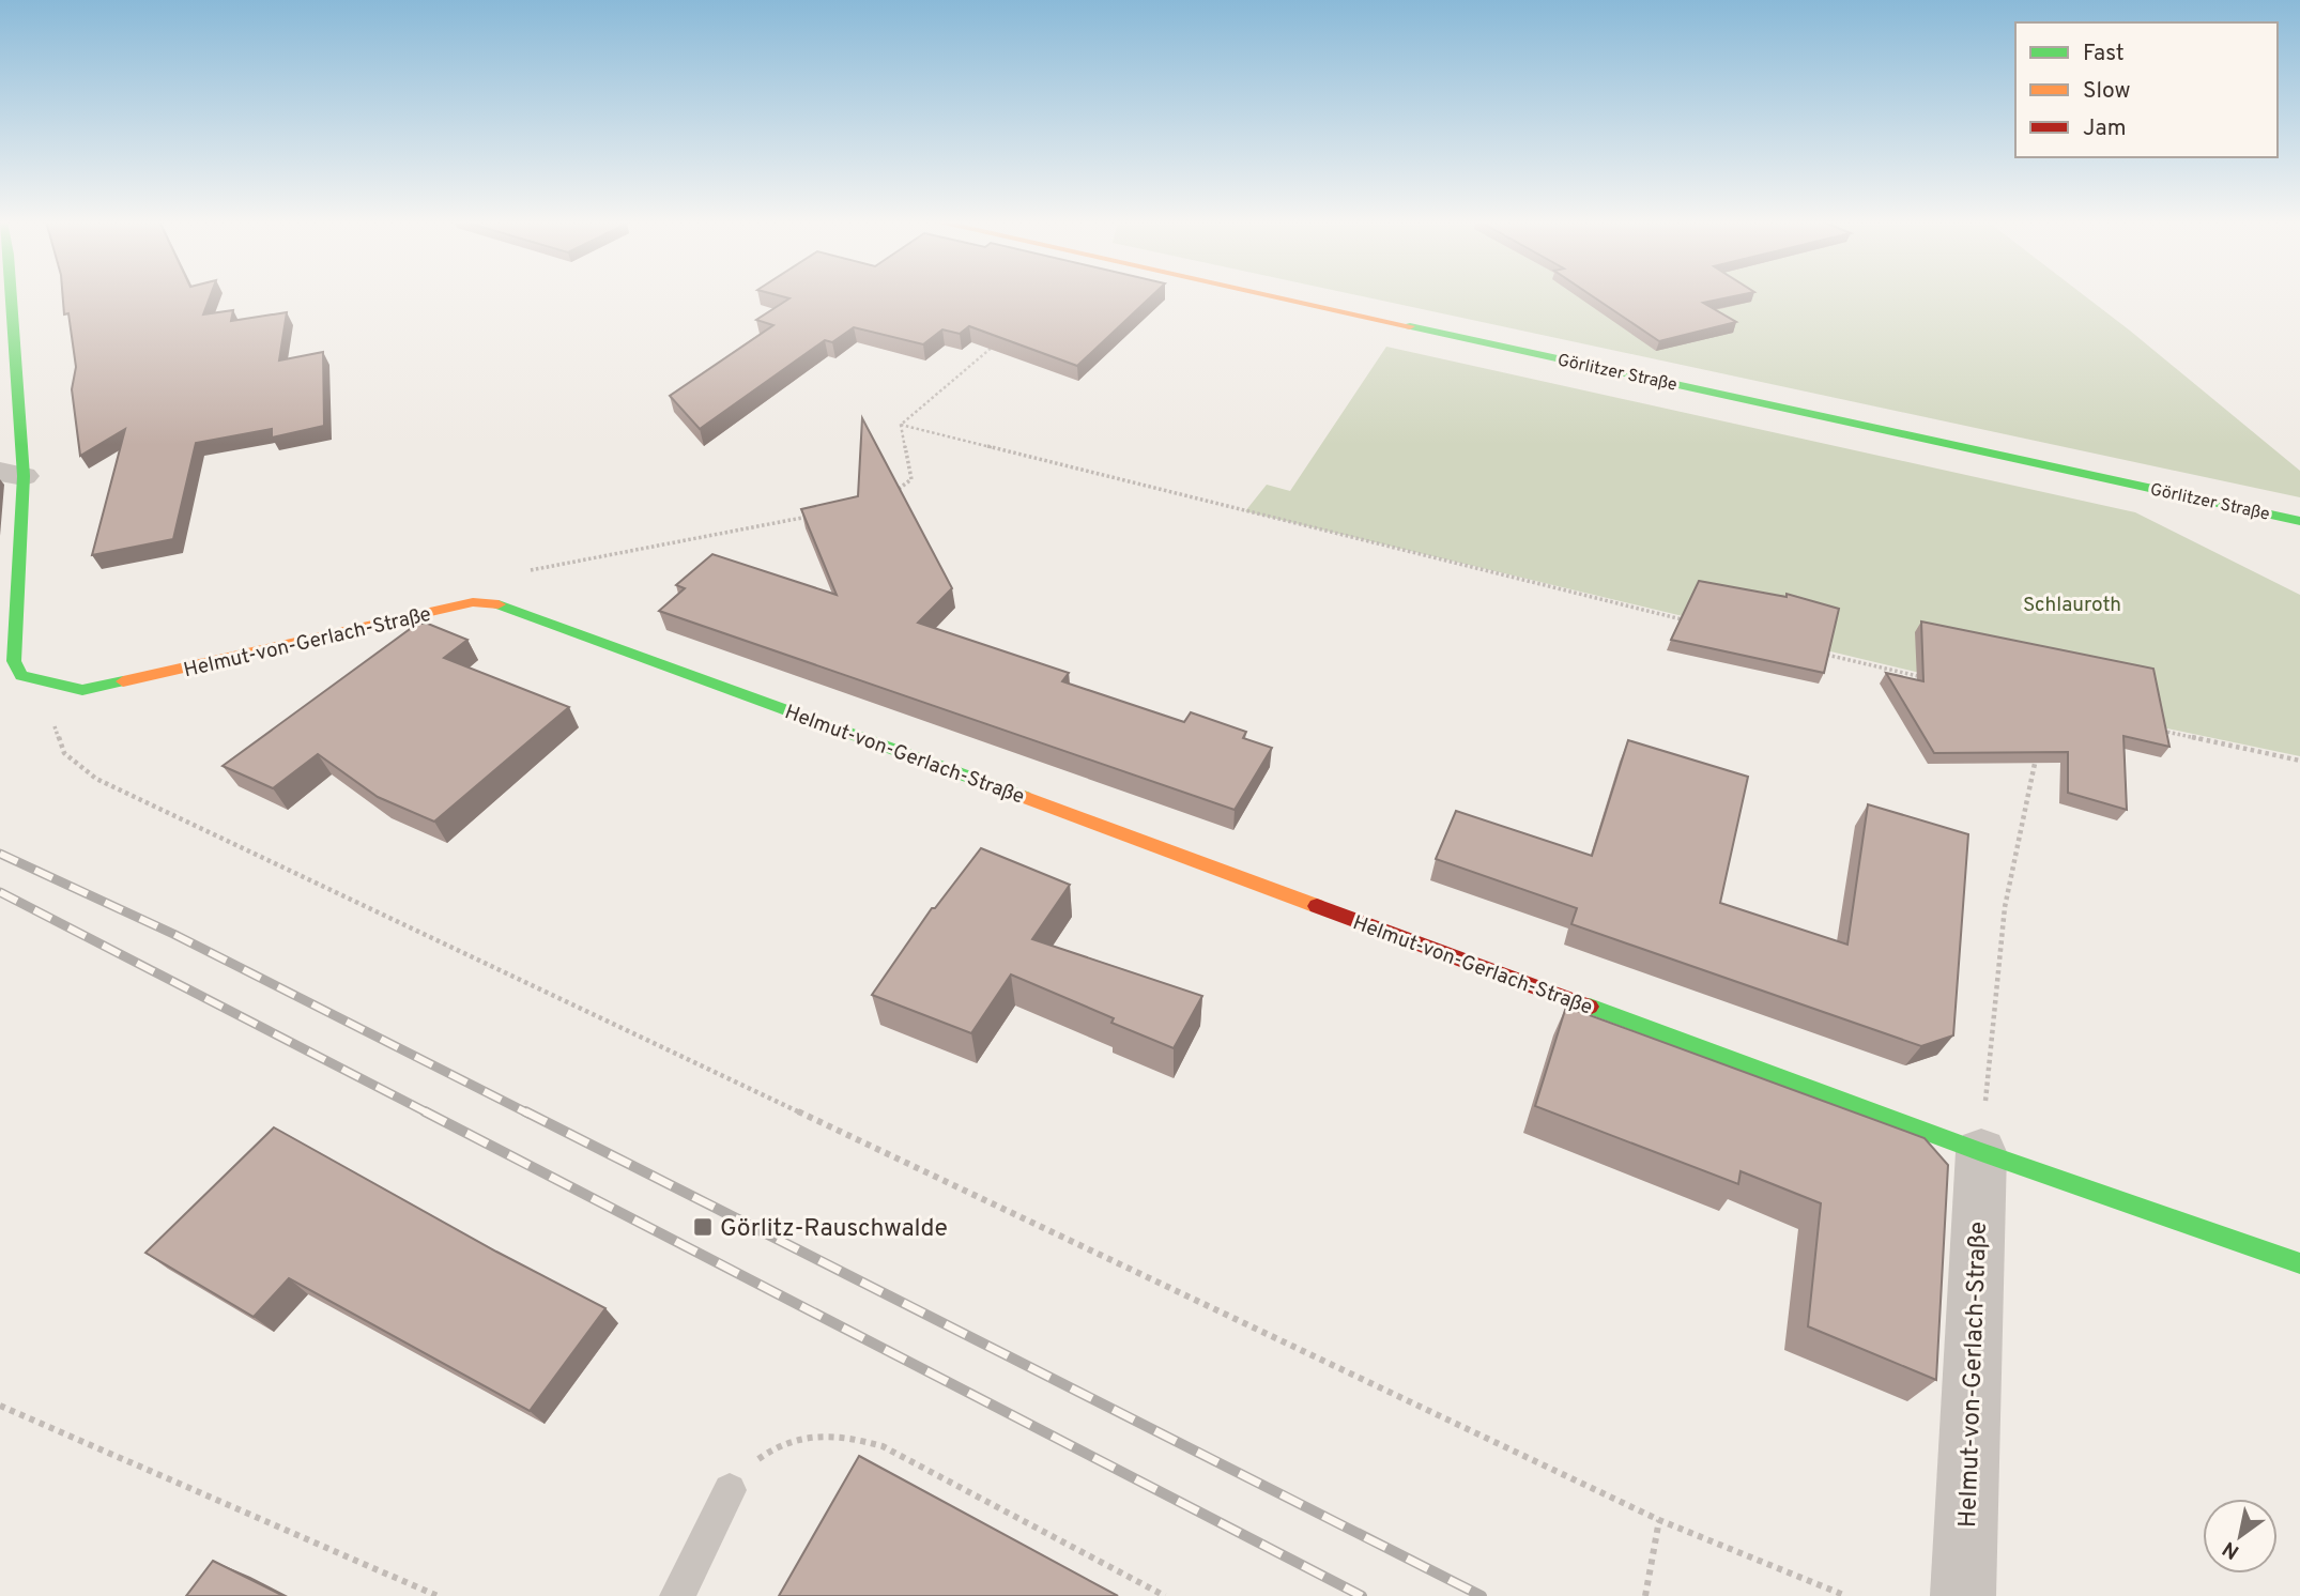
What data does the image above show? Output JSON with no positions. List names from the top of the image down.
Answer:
{
  "streets": {
    "street": ["Görlitzer Straße", "Helmut-von-Gerlach-Straße"]
  },
  "parks": ["Schlauroth"],
  "places": {
    "transit": ["Görlitz-Rauschwalde"]
  },
  "legend": ["Fast", "Slow", "Jam"],
  "north": "bottom left"
}
